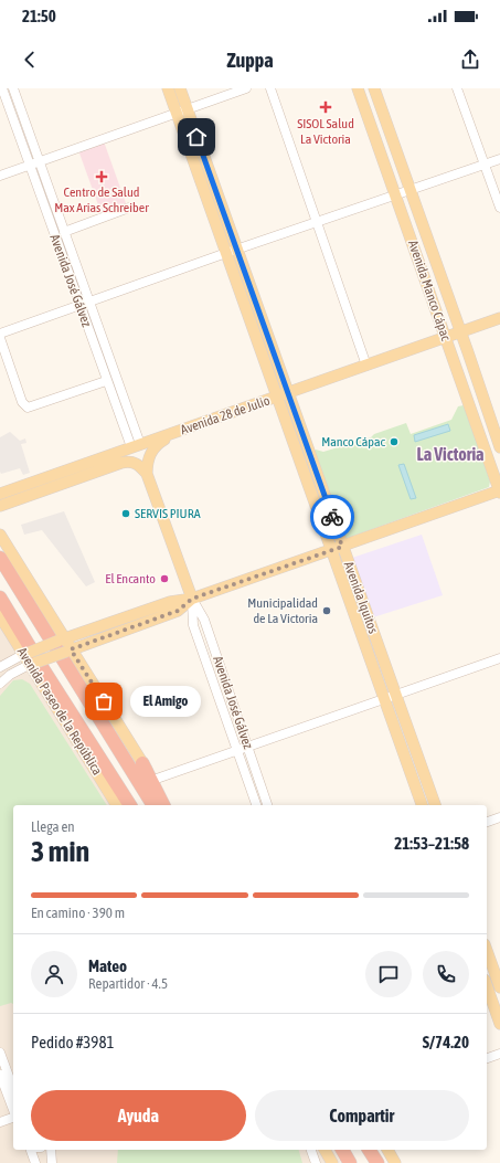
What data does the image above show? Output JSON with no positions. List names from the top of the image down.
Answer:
{
  "streets": {
    "main road": [
      "Avenida José Gálvez",
      "Avenida Manco Cápac",
      "Avenida 28 de Julio",
      "Avenida Iquitos",
      "Avenida Paseo de la República"
    ]
  },
  "crossings": [
    ["Avenida José Gálvez", "Avenida 28 de Julio"],
    ["Avenida Manco Cápac", "Avenida 28 de Julio"],
    ["Avenida 28 de Julio", "Avenida Iquitos"]
  ],
  "districts": ["La Victoria"],
  "places": {
    "health": ["SISOL Salud La Victoria", "Centro de Salud Max Arias Schreiber"],
    "other": [
      "Manco Cápac",
      "SERVIS PIURA",
      "El Encanto",
      "Municipalidad de La Victoria",
      "El Amigo"
    ]
  },
  "page": {
    "status": "21:50",
    "header": "Zuppa",
    "bubble": "El Amigo",
    "heading": ["3 min", "Llega en", "21:53–21:58"],
    "panel": [
      "Mateo",
      "Repartidor · 4.5",
      "Pedido #3981",
      "S/74.20"
    ],
    "bar": "En camino · 390 m",
    "buttons": ["Ayuda", "Compartir"]
  }
}
